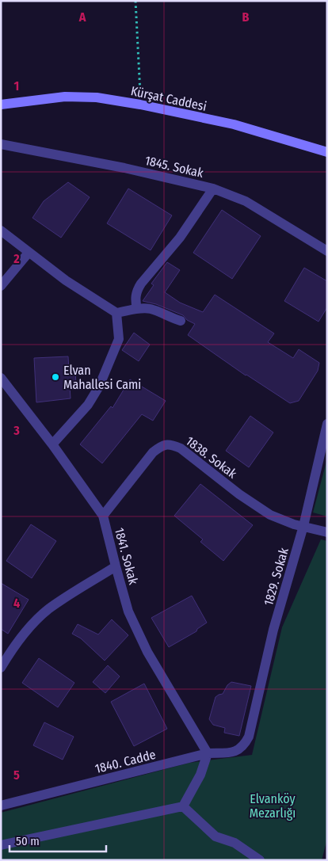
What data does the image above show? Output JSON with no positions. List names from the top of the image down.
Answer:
{
  "streets": {
    "main road": ["Kürşat Caddesi"],
    "street": [
      "1845. Sokak",
      "1838. Sokak",
      "1841. Sokak",
      "1829. Sokak",
      "1840. Cadde"
    ]
  },
  "crossings": [
    ["1838. Sokak", "1841. Sokak"],
    ["1838. Sokak", "1829. Sokak"],
    ["1841. Sokak", "1840. Cadde"],
    ["1829. Sokak", "1840. Cadde"]
  ],
  "parks": ["Elvanköy Mezarlığı"],
  "places": ["Elvan Mahallesi Cami"],
  "scale_bar": "50 m",
  "grid": {
    "columns": ["A", "B"],
    "rows": [
      "1",
      "2",
      "3",
      "4",
      "5"
    ]
  }
}
